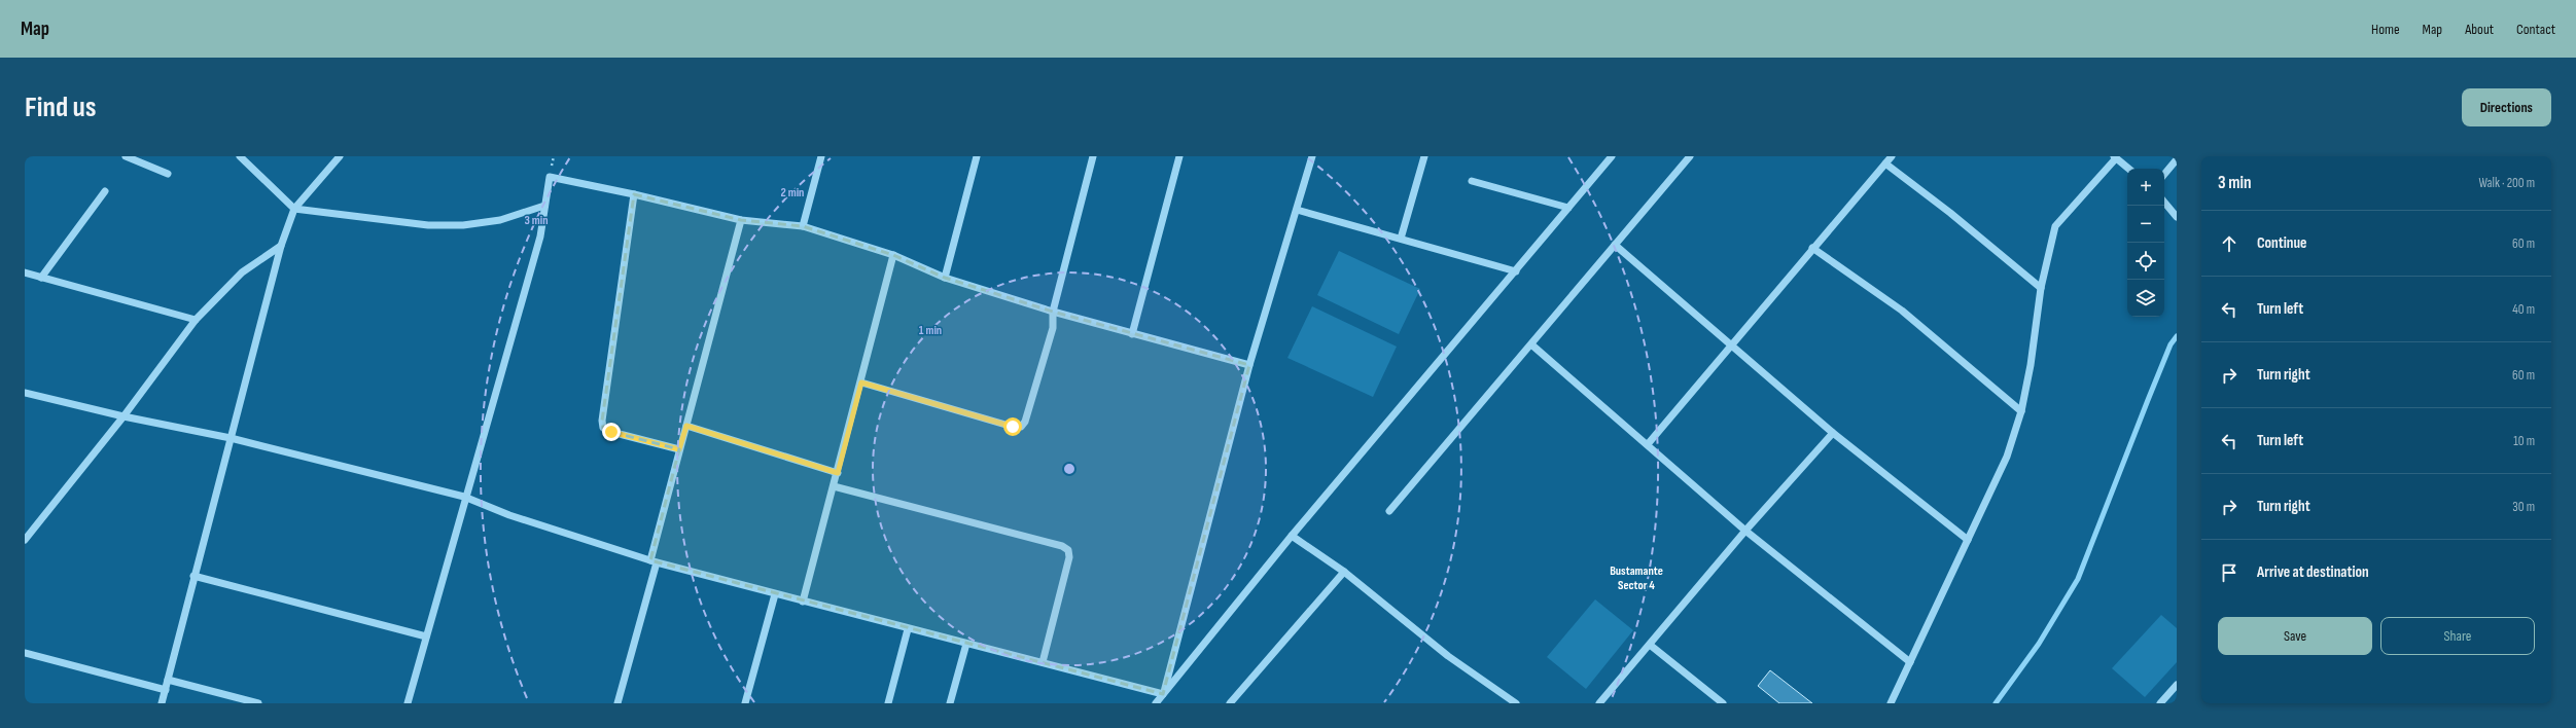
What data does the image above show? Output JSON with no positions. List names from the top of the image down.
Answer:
{
  "districts": ["Bustamante Sector 4"],
  "page": {
    "header": "Map",
    "nav": [
      "Home",
      "Map",
      "About",
      "Contact"
    ],
    "buttons": [
      "Directions",
      ["Save", "Share"]
    ],
    "title": "Find us",
    "heading": ["3 min", "Walk · 200 m"],
    "map_buttons": ["+", "−"],
    "list": [
      ["Continue", "60 m"],
      ["Turn left", "40 m"],
      ["Turn right", "60 m"],
      ["Turn left", "10 m"],
      ["Turn right", "30 m"],
      "Arrive at destination"
    ]
  },
  "rings": ["2 min", "3 min", "1 min"]
}
